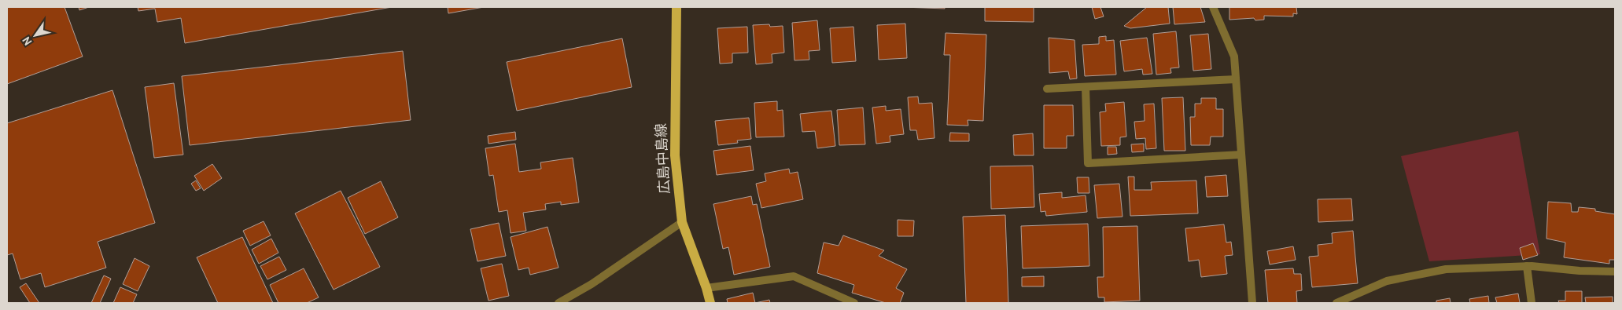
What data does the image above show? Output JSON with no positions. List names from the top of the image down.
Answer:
{
  "streets": {
    "main road": ["広島中島線"]
  },
  "north": "bottom left"
}
